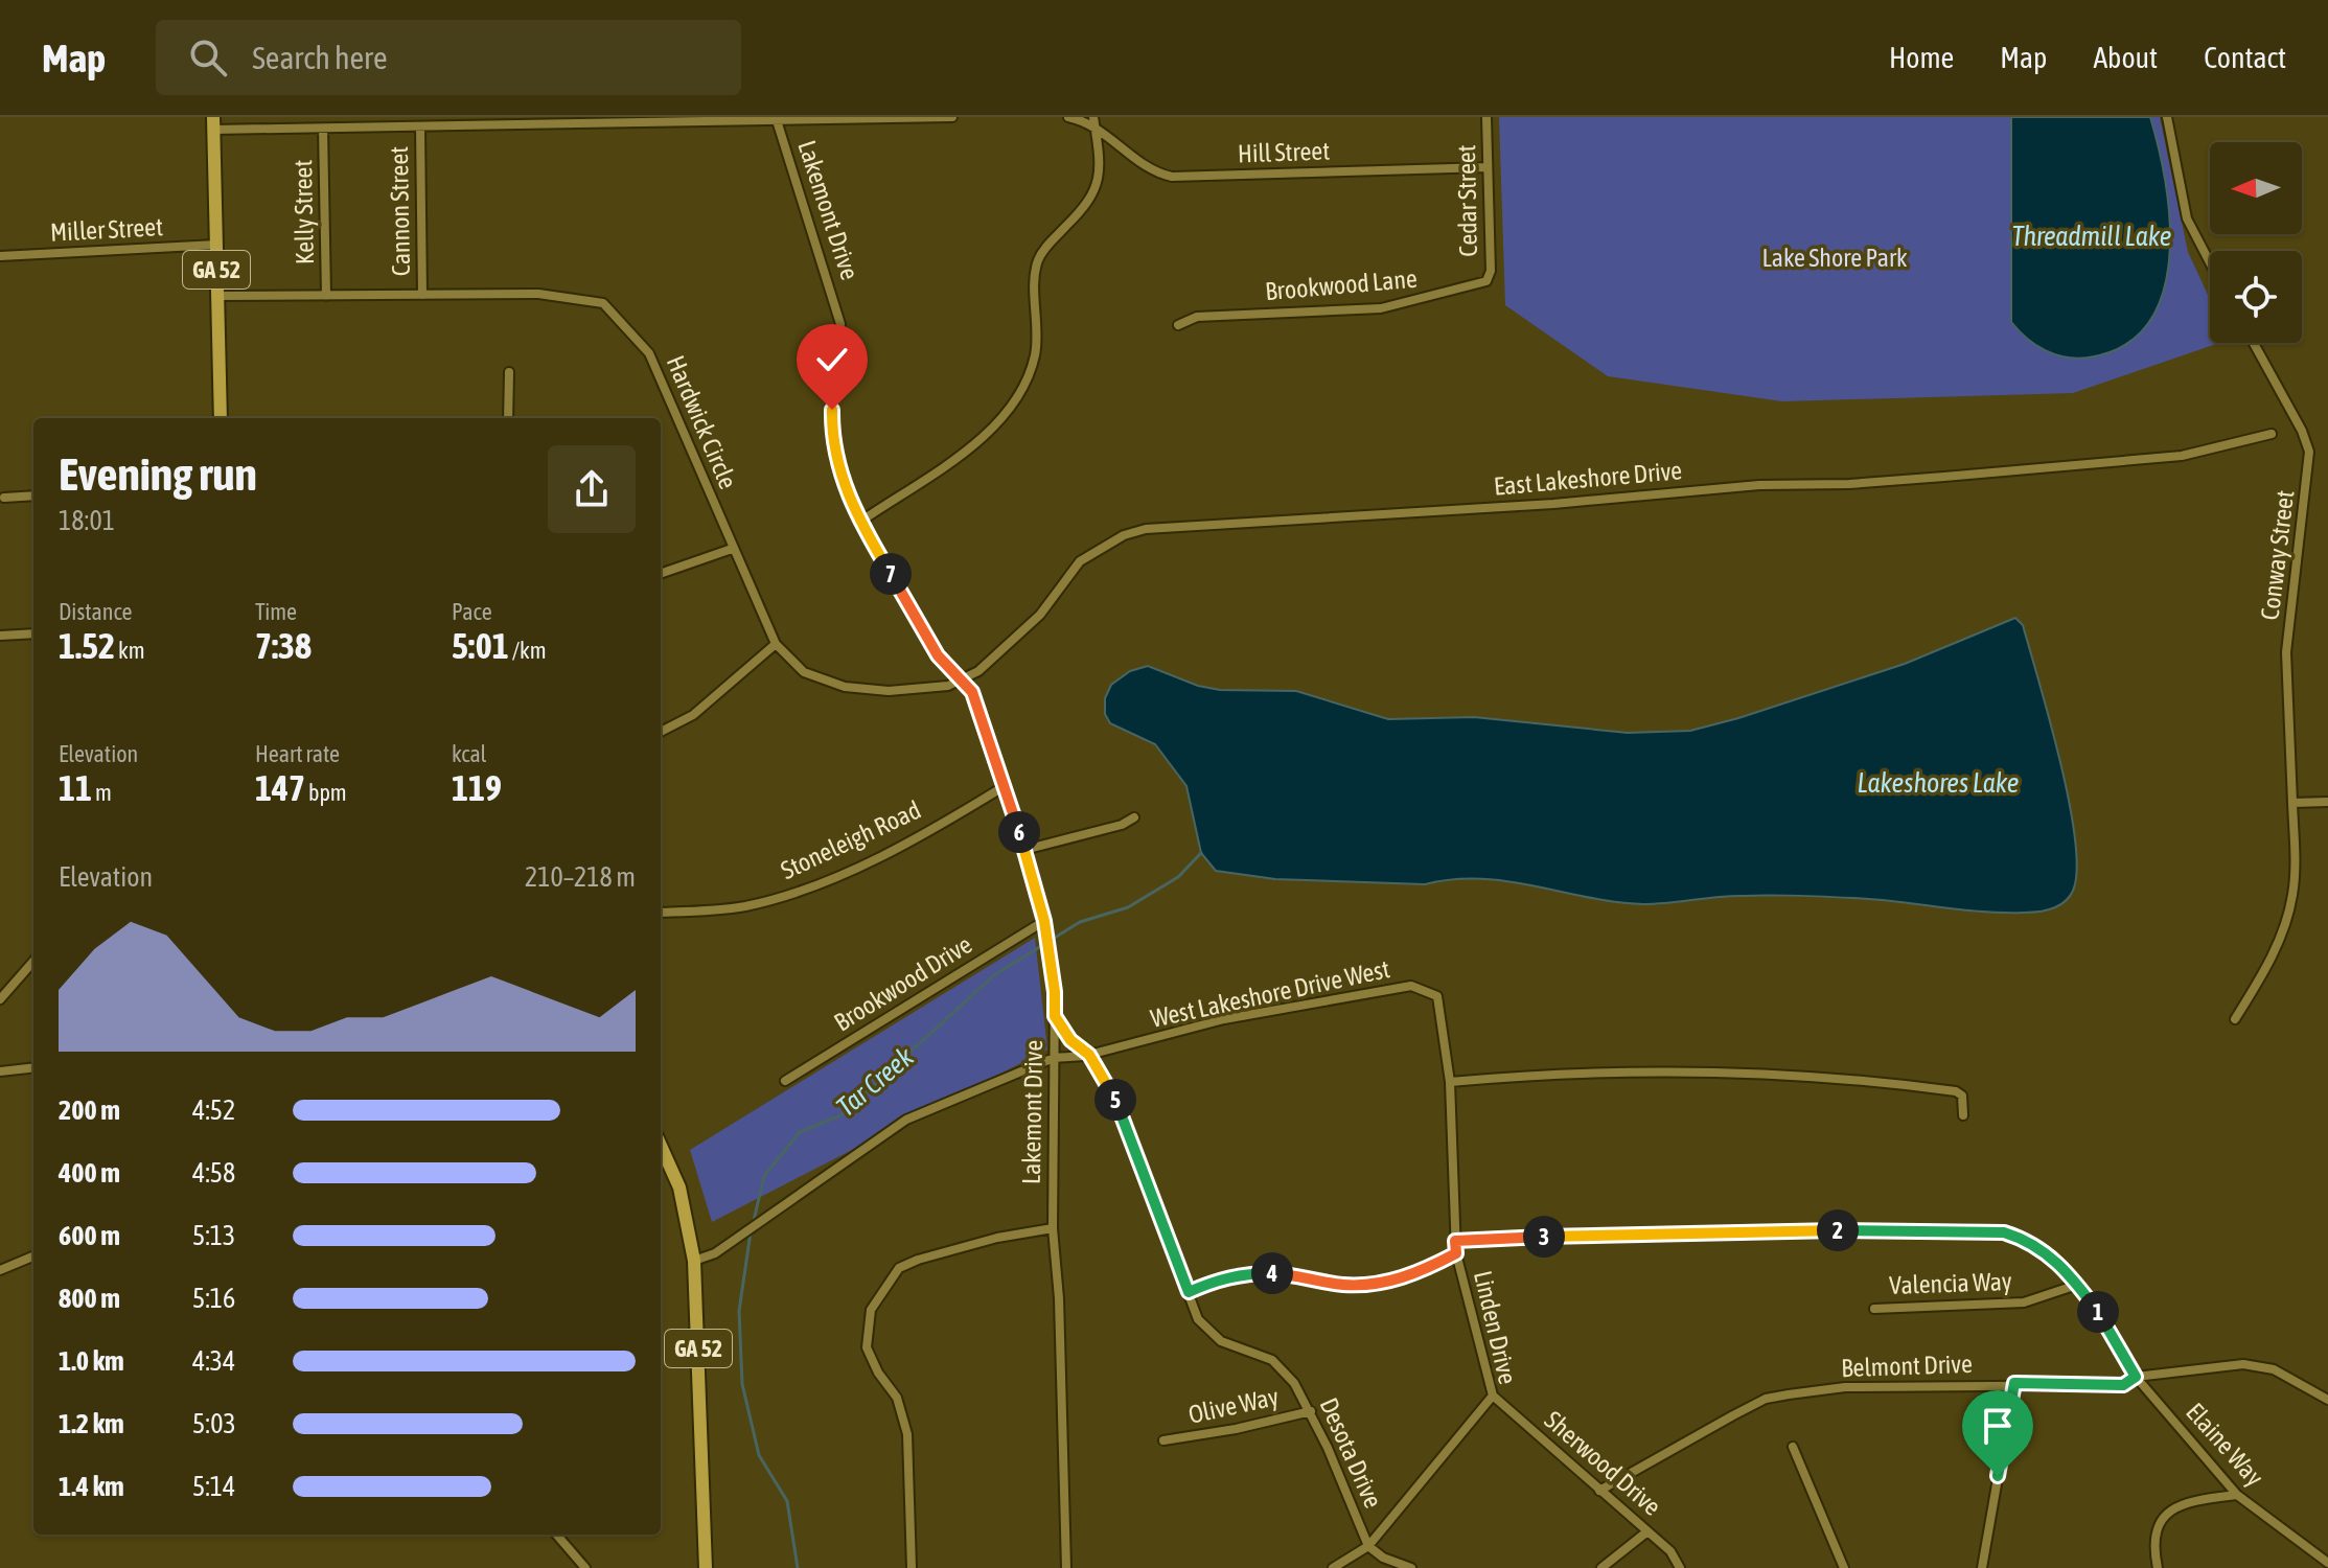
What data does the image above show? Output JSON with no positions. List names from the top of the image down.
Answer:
{
  "streets": {
    "main road": ["GA 52"],
    "street": [
      "Hill Street",
      "Cedar Street",
      "Lakemont Drive",
      "Cannon Street",
      "Kelly Street",
      "Miller Street",
      "Brookwood Lane",
      "Hardwick Circle",
      "East Lakeshore Drive",
      "Conway Street",
      "Stoneleigh Road",
      "Brookwood Drive",
      "West Lakeshore Drive West",
      "Valencia Way",
      "Linden Drive",
      "Belmont Drive",
      "Olive Way",
      "Elaine Way",
      "Desota Drive",
      "Sherwood Drive"
    ]
  },
  "crossings": [
    ["Hill Street", "Cedar Street"],
    ["Cedar Street", "Brookwood Lane"],
    ["Lakemont Drive", "Hardwick Circle"],
    ["Lakemont Drive", "East Lakeshore Drive"],
    ["Lakemont Drive", "Stoneleigh Road"],
    ["Lakemont Drive", "Brookwood Drive"],
    ["Lakemont Drive", "West Lakeshore Drive West"],
    ["Lakemont Drive", "Desota Drive"],
    ["Cannon Street", "Hardwick Circle"],
    ["Kelly Street", "Hardwick Circle"],
    ["Miller Street", "GA 52"],
    ["GA 52", "Hardwick Circle"],
    ["GA 52", "West Lakeshore Drive West"],
    ["Hardwick Circle", "East Lakeshore Drive"],
    ["West Lakeshore Drive West", "Linden Drive"],
    ["West Lakeshore Drive West", "Desota Drive"],
    ["Valencia Way", "Elaine Way"],
    ["Linden Drive", "Elaine Way"],
    ["Linden Drive", "Desota Drive"],
    ["Linden Drive", "Sherwood Drive"],
    ["Belmont Drive", "Elaine Way"],
    ["Belmont Drive", "Sherwood Drive"],
    ["Olive Way", "Desota Drive"]
  ],
  "water": ["Threadmill Lake", "Lakeshores Lake", "Tar Creek"],
  "parks": ["Lake Shore Park"],
  "north": "left",
  "page": {
    "header": "Map",
    "search": "Search here",
    "nav": [
      "Home",
      "Map",
      "About",
      "Contact"
    ],
    "heading": ["Evening run", "18:01"],
    "pins": [
      "7",
      "6",
      "5",
      "2",
      "3",
      "4",
      "1"
    ],
    "stats": [
      ["Distance", "1.52 km"],
      ["Time", "7:38"],
      ["Pace", "5:01 /km"],
      ["Elevation", "11 m"],
      ["Heart rate", "147 bpm"],
      ["kcal", "119"]
    ],
    "chart": ["Elevation", "210–218 m"],
    "list": [
      {
        "name": "200 m",
        "note": "4:52"
      },
      {
        "name": "400 m",
        "note": "4:58"
      },
      {
        "name": "600 m",
        "note": "5:13"
      },
      {
        "name": "800 m",
        "note": "5:16"
      },
      {
        "name": "1.0 km",
        "note": "4:34"
      },
      {
        "name": "1.2 km",
        "note": "5:03"
      },
      {
        "name": "1.4 km",
        "note": "5:14"
      }
    ]
  }
}
